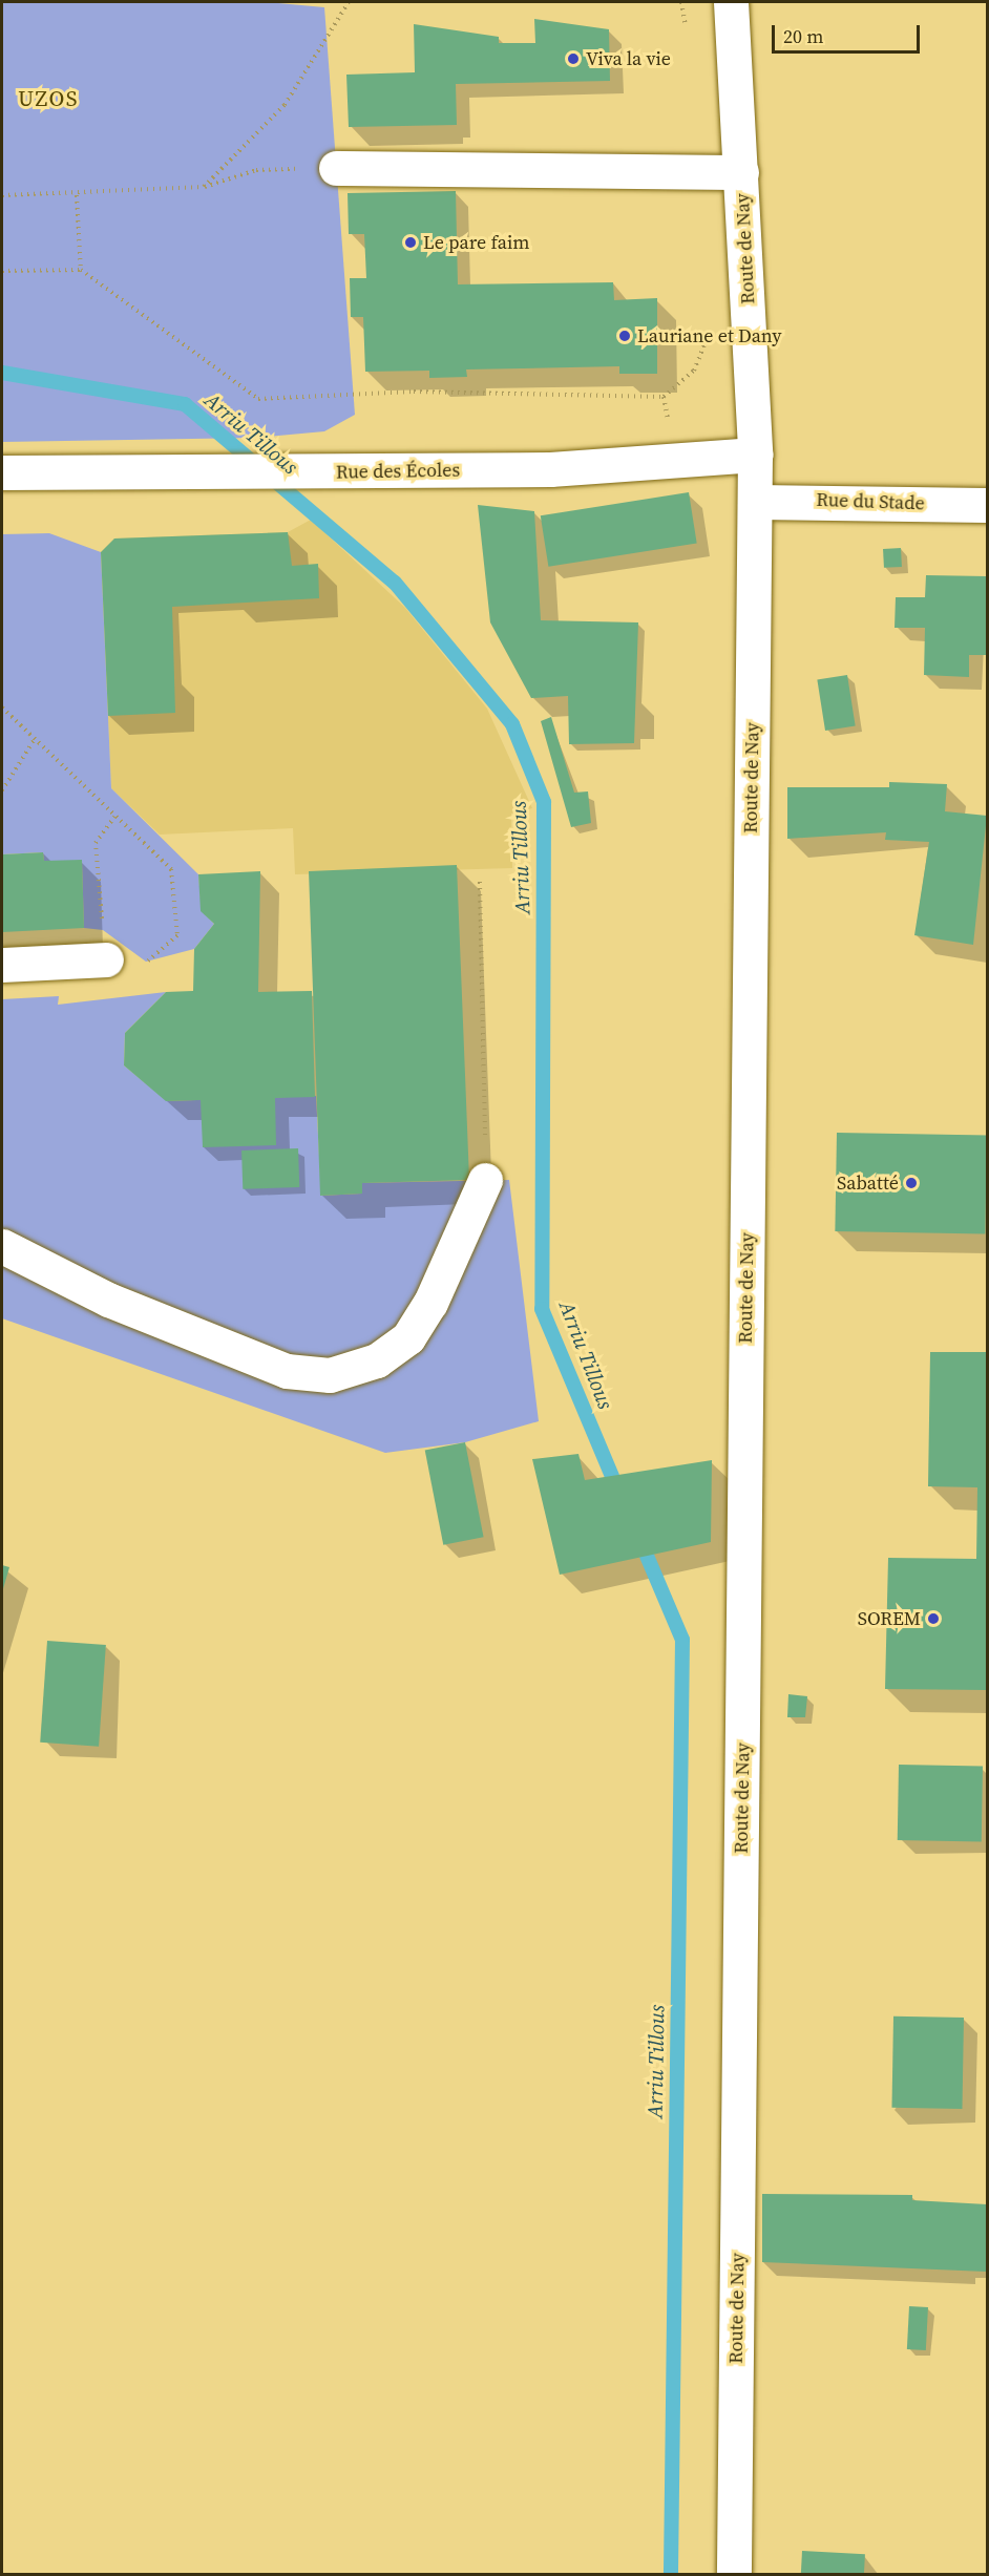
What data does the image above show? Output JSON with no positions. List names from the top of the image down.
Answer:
{
  "streets": {
    "main road": ["Route de Nay", "Rue des Écoles", "Rue du Stade"]
  },
  "crossings": [
    ["Route de Nay", "Rue des Écoles"],
    ["Route de Nay", "Rue du Stade"]
  ],
  "districts": ["UZOS"],
  "water": ["Arriu Tillous"],
  "places": [
    "Viva la vie",
    "Le pare faim",
    "Lauriane et Dany",
    "Sabatté",
    "SOREM"
  ],
  "scale_bar": "20 m"
}
